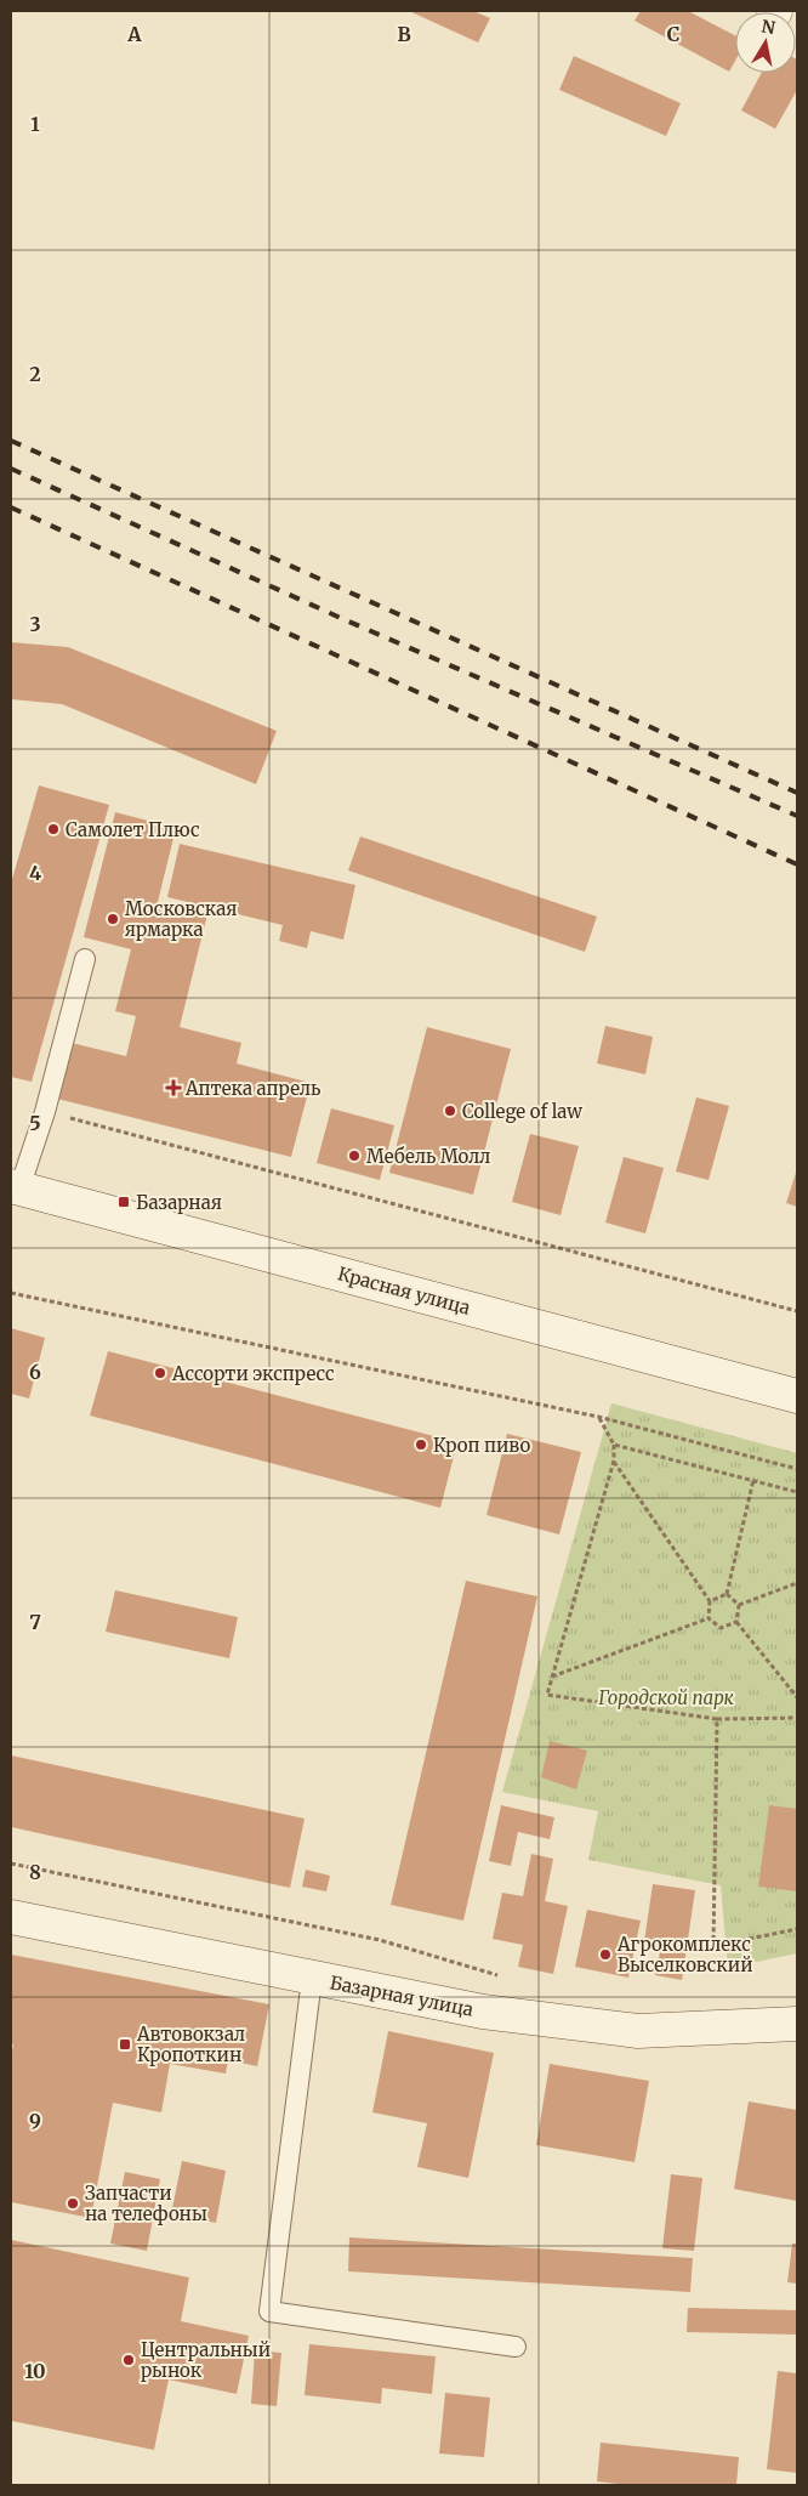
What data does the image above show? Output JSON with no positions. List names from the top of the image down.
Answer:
{
  "streets": {
    "main road": ["Красная улица", "Базарная улица"]
  },
  "parks": ["Городской парк"],
  "places": {
    "other": [
      "Самолет Плюс",
      "Московская ярмарка",
      "College of law",
      "Мебель Молл",
      "Ассорти экспресс",
      "Кроп пиво",
      "Агрокомплекс Выселковский",
      "Запчасти на телефоны",
      "Центральный рынок"
    ],
    "health": ["Аптека апрель"],
    "transit": ["Базарная", "Автовокзал Кропоткин"]
  },
  "north": "top",
  "grid": {
    "columns": ["A", "B", "C"],
    "rows": [
      "1",
      "2",
      "3",
      "4",
      "5",
      "6",
      "7",
      "8",
      "9",
      "10"
    ]
  }
}
